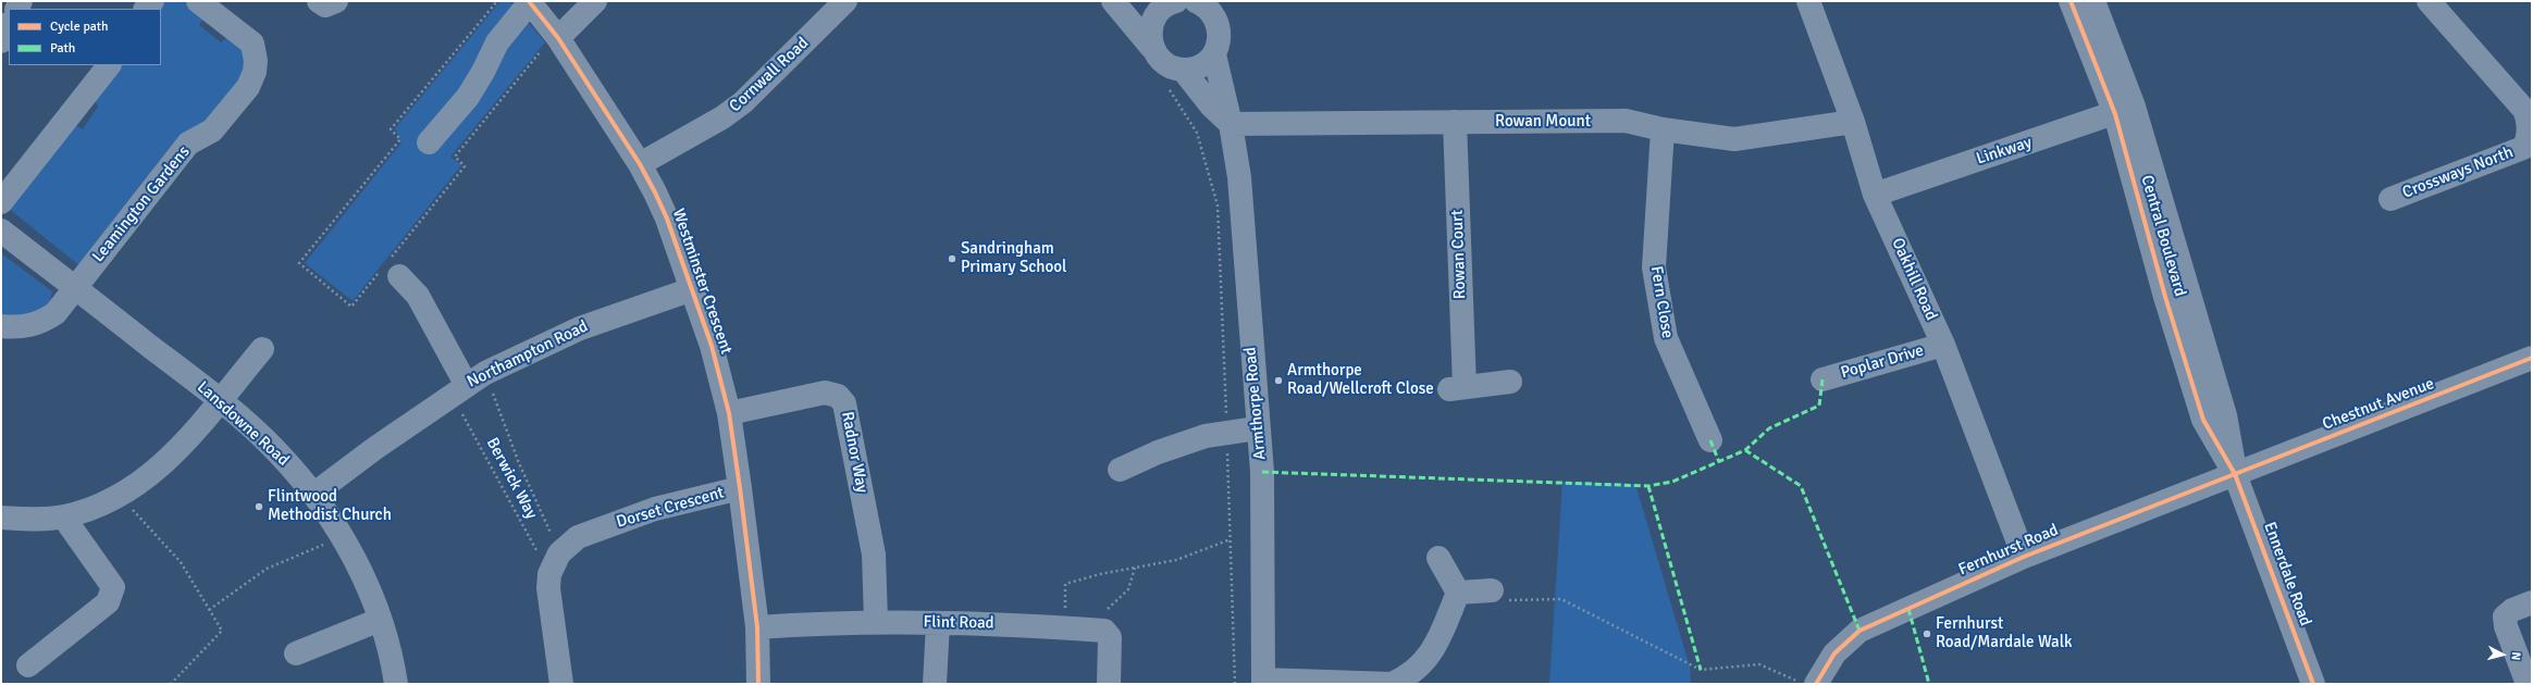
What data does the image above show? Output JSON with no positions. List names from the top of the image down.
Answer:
{
  "streets": {
    "street": [
      "Cornwall Road",
      "Rowan Mount",
      "Linkway",
      "Crossways North",
      "Leamington Gardens",
      "Central Boulevard",
      "Rowan Court",
      "Oakhill Road",
      "Westminster Crescent",
      "Fern Close",
      "Northampton Road",
      "Poplar Drive",
      "Armthorpe Road",
      "Chestnut Avenue",
      "Lansdowne Road",
      "Radnor Way",
      "Dorset Crescent",
      "Fernhurst Road",
      "Ennerdale Road",
      "Flint Road"
    ],
    "path": ["Berwick Way"]
  },
  "crossings": [
    ["Cornwall Road", "Westminster Crescent"],
    ["Rowan Mount", "Rowan Court"],
    ["Rowan Mount", "Oakhill Road"],
    ["Rowan Mount", "Fern Close"],
    ["Rowan Mount", "Armthorpe Road"],
    ["Linkway", "Central Boulevard"],
    ["Linkway", "Oakhill Road"],
    ["Leamington Gardens", "Lansdowne Road"],
    ["Central Boulevard", "Chestnut Avenue"],
    ["Central Boulevard", "Fernhurst Road"],
    ["Central Boulevard", "Ennerdale Road"],
    ["Oakhill Road", "Poplar Drive"],
    ["Oakhill Road", "Fernhurst Road"],
    ["Westminster Crescent", "Northampton Road"],
    ["Westminster Crescent", "Radnor Way"],
    ["Westminster Crescent", "Dorset Crescent"],
    ["Westminster Crescent", "Flint Road"],
    ["Northampton Road", "Lansdowne Road"],
    ["Northampton Road", "Berwick Way"],
    ["Chestnut Avenue", "Fernhurst Road"],
    ["Chestnut Avenue", "Ennerdale Road"],
    ["Radnor Way", "Flint Road"],
    ["Berwick Way", "Dorset Crescent"],
    ["Fernhurst Road", "Ennerdale Road"]
  ],
  "places": [
    "Sandringham Primary School",
    "Armthorpe Road/Wellcroft Close",
    "Flintwood Methodist Church",
    "Fernhurst Road/Mardale Walk"
  ],
  "legend": ["Cycle path", "Path"],
  "north": "right"
}
